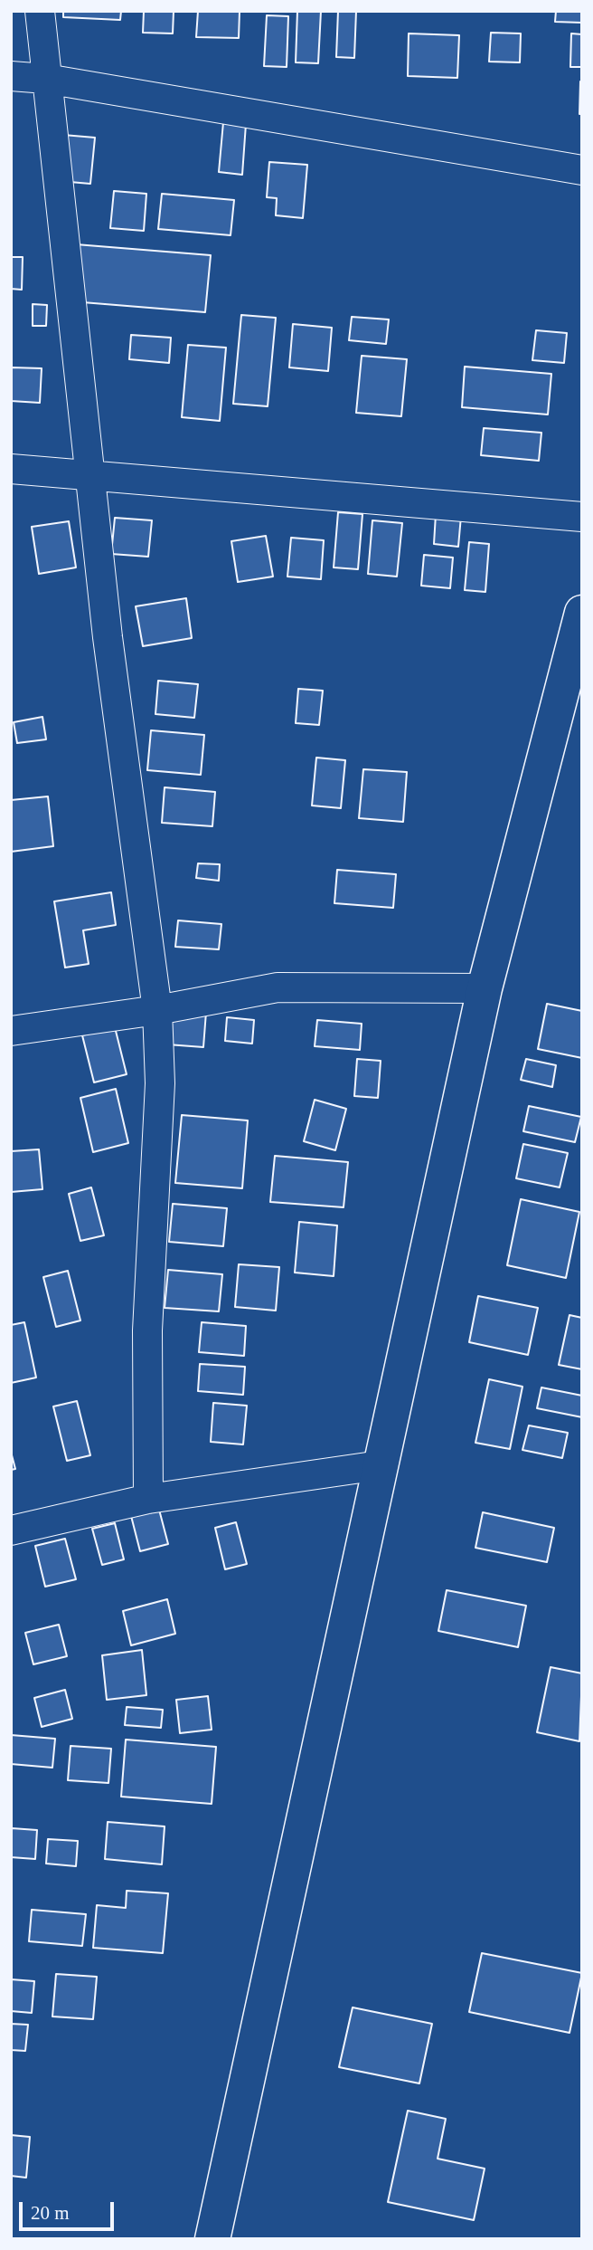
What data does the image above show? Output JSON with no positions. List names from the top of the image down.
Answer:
{
  "scale_bar": "20 m"
}
